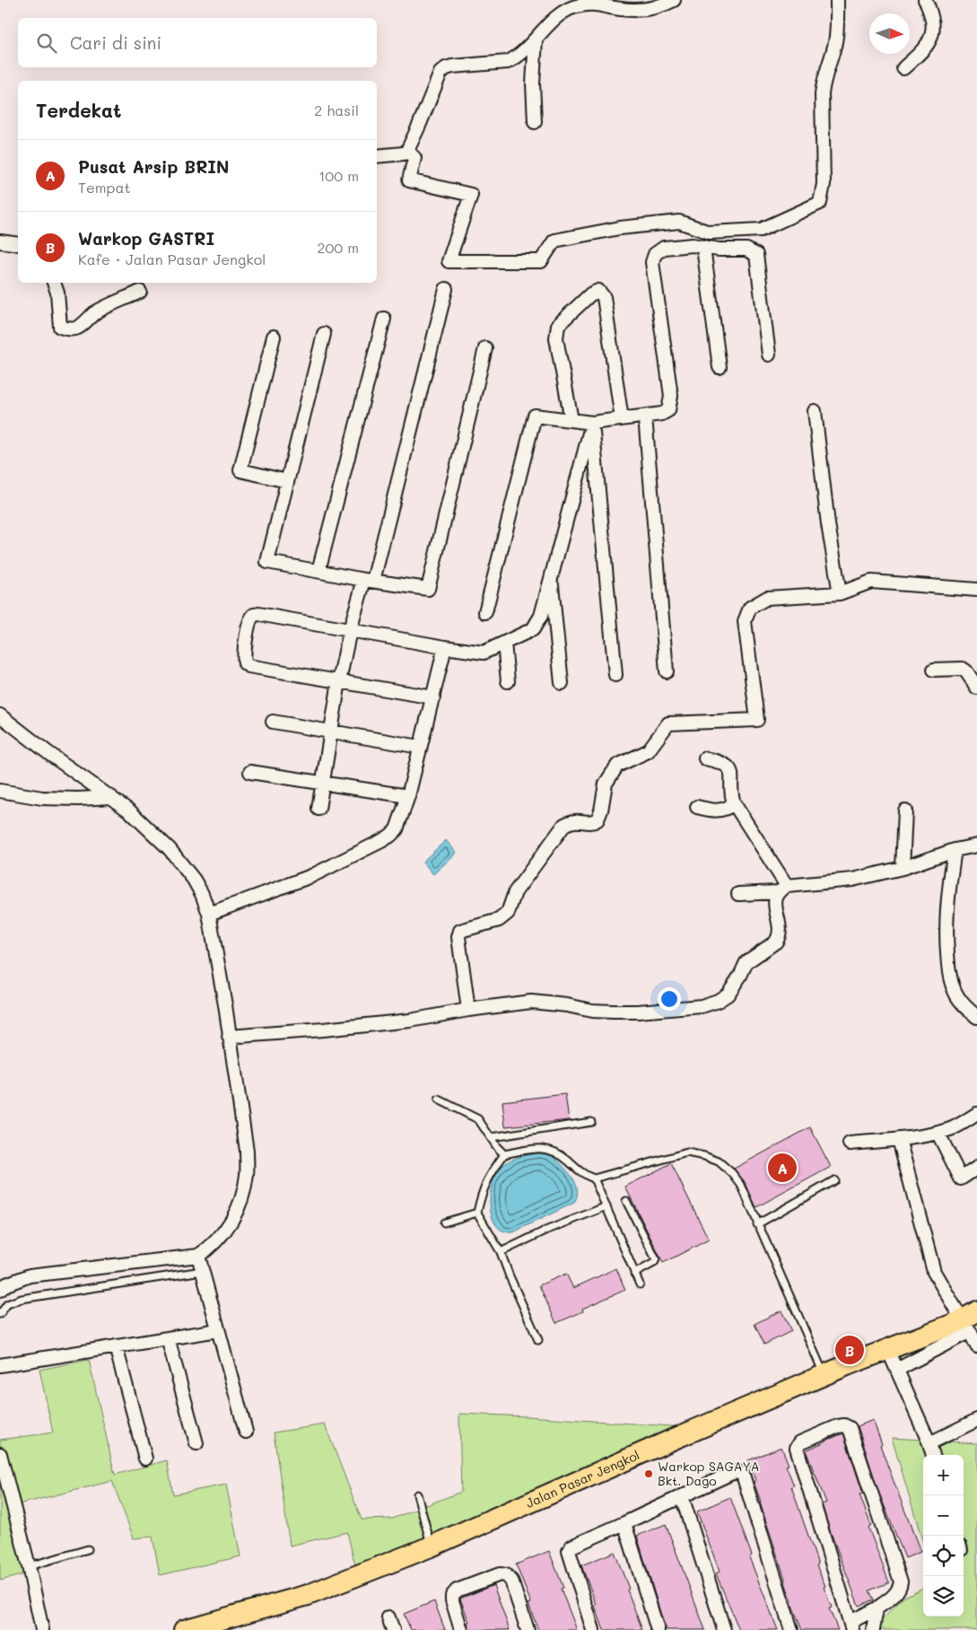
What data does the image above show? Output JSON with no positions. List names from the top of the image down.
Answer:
{
  "streets": {
    "main road": ["Jalan Pasar Jengkol"]
  },
  "places": ["Warkop SAGAYA Bkt. Dago"],
  "north": "right",
  "page": {
    "search": "Cari di sini",
    "heading": ["Terdekat", "2 hasil"],
    "list": [
      {
        "mark": "A",
        "name": "Pusat Arsip BRIN",
        "note": "Tempat",
        "value": "100 m"
      },
      {
        "mark": "B",
        "name": "Warkop GASTRI",
        "note": "Kafe · Jalan Pasar Jengkol",
        "value": "200 m"
      }
    ],
    "pins": ["A", "B"],
    "map_buttons": ["+", "−"]
  }
}
